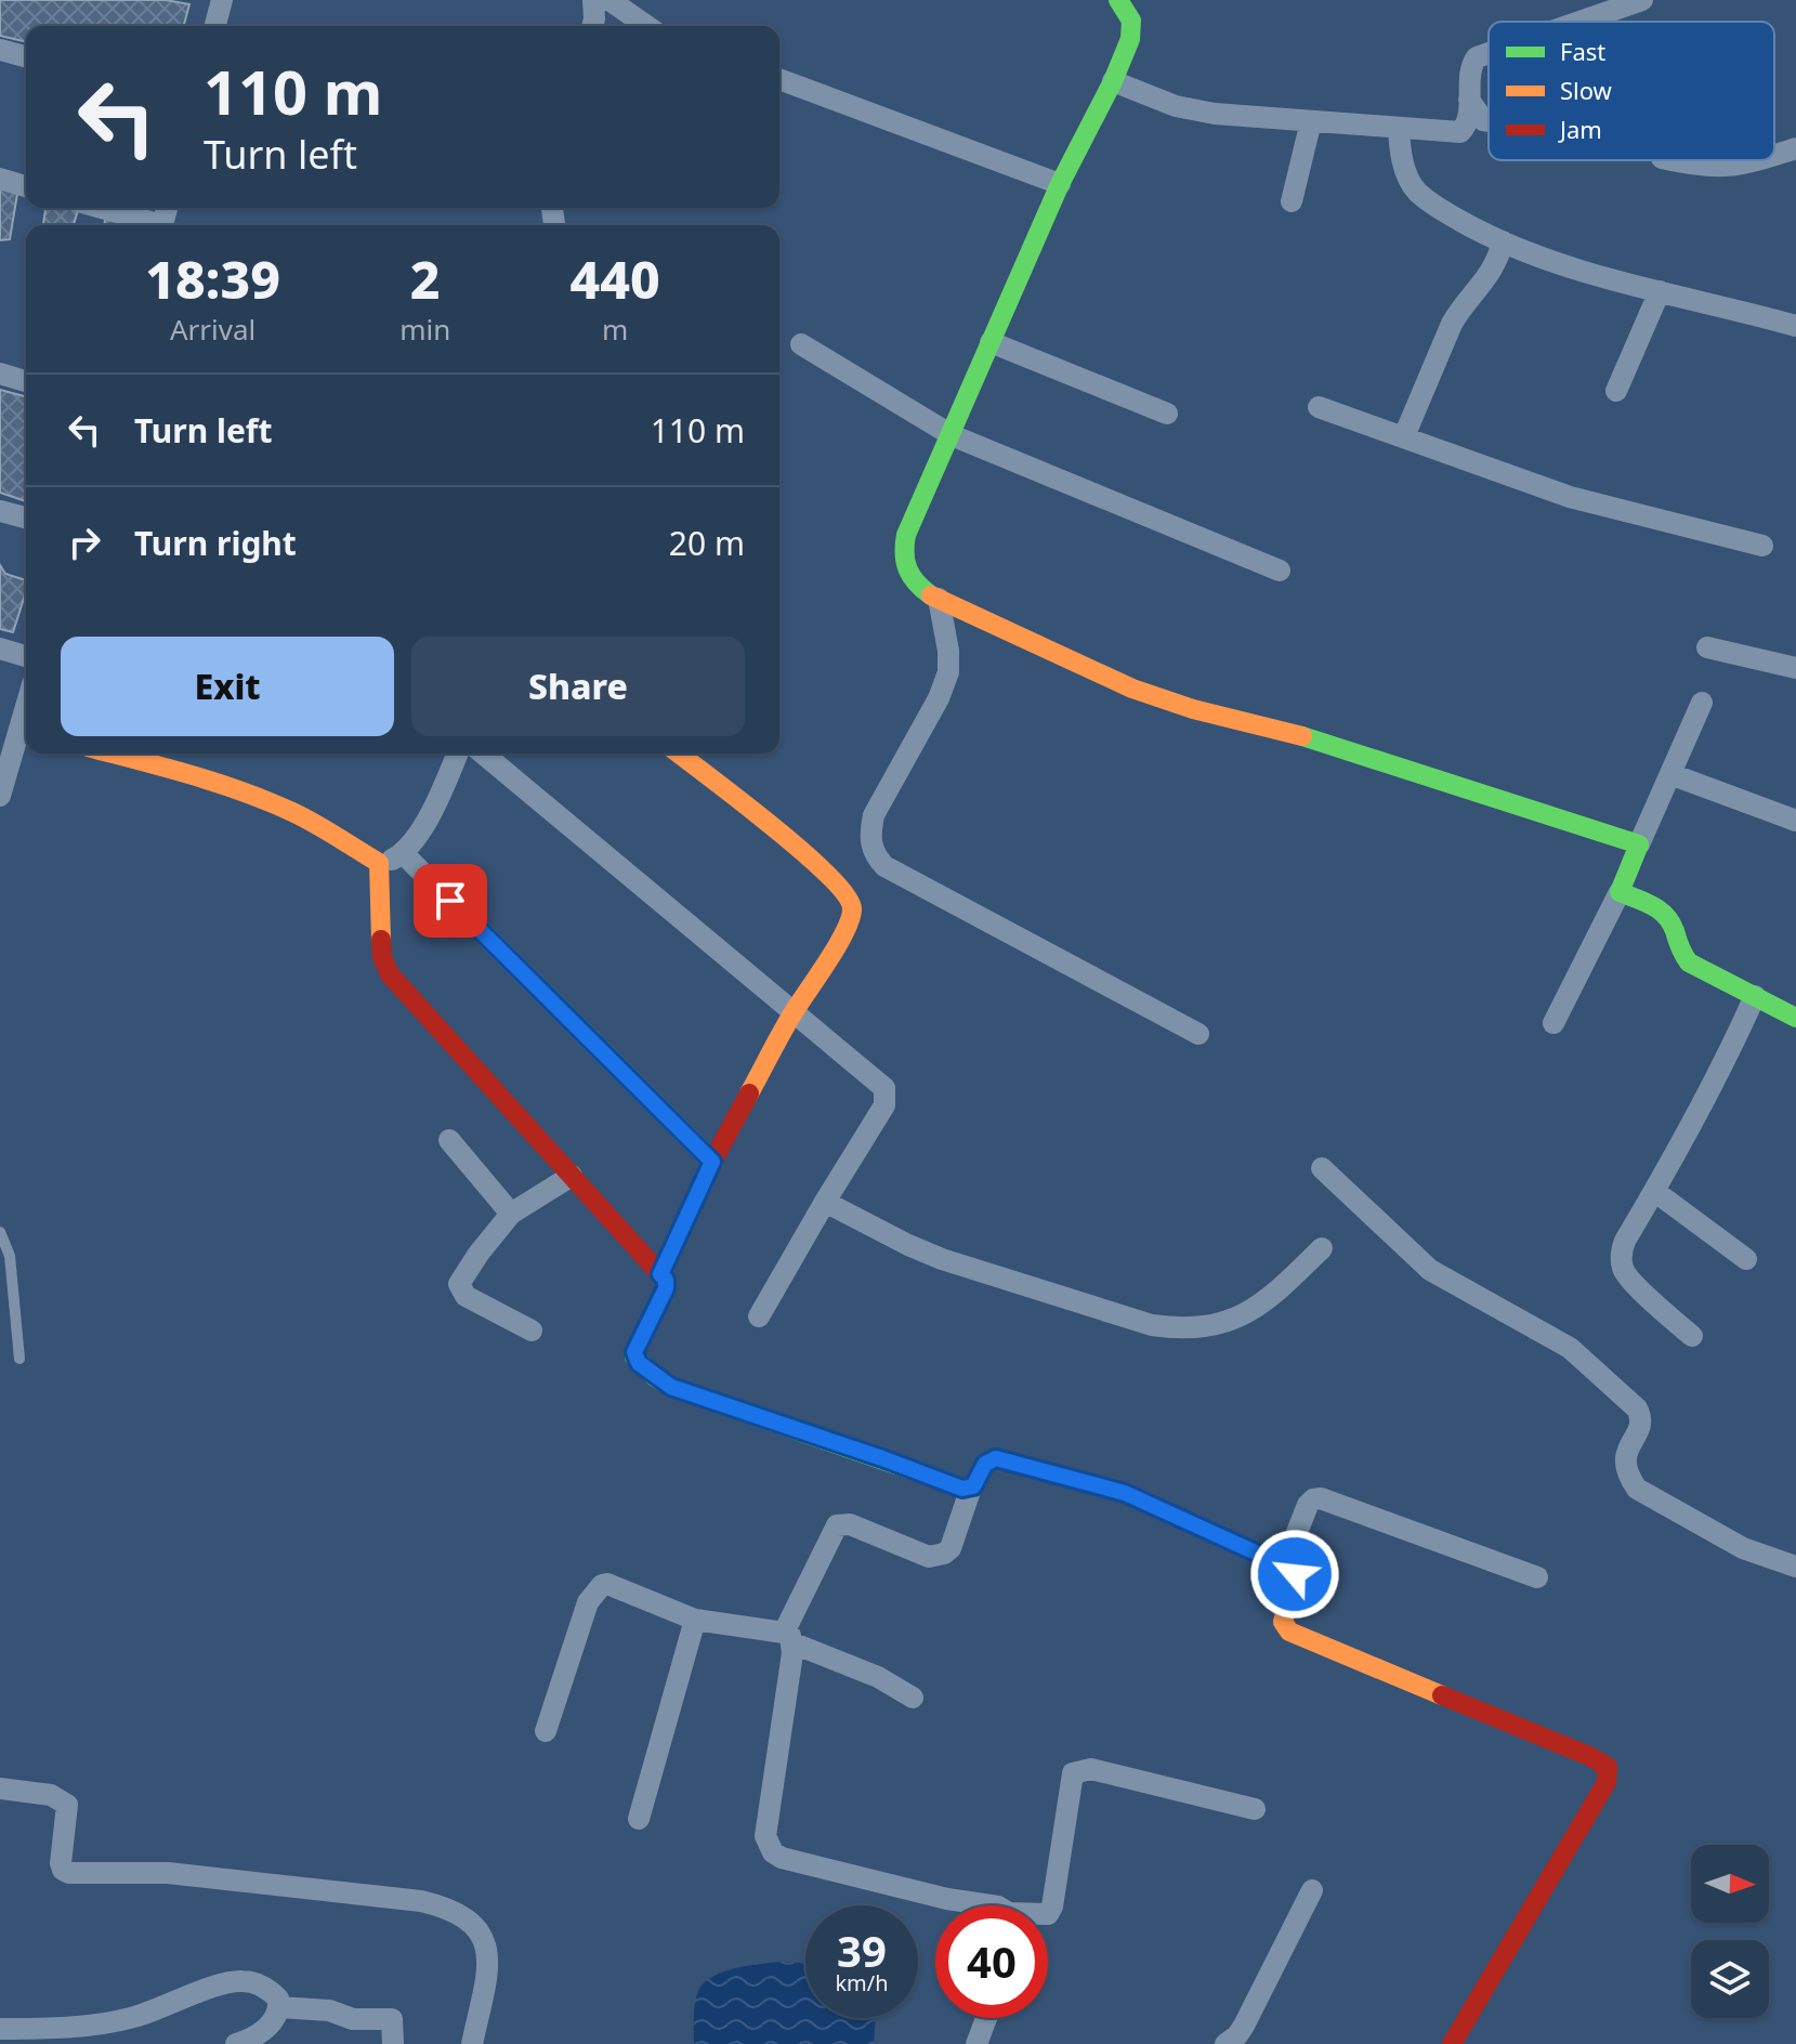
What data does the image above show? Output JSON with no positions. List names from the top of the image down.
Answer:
{
  "legend": ["Fast", "Slow", "Jam"],
  "north": "right",
  "page": {
    "turn": ["110 m", "Turn left"],
    "eta": [
      "18:39",
      "Arrival",
      "2",
      "min",
      "440",
      "m"
    ],
    "list": [
      {
        "name": "Turn left",
        "value": "110 m"
      },
      {
        "name": "Turn right",
        "value": "20 m"
      }
    ],
    "buttons": ["Exit", "Share"],
    "speed": "39 km/h",
    "limit": "40"
  }
}
